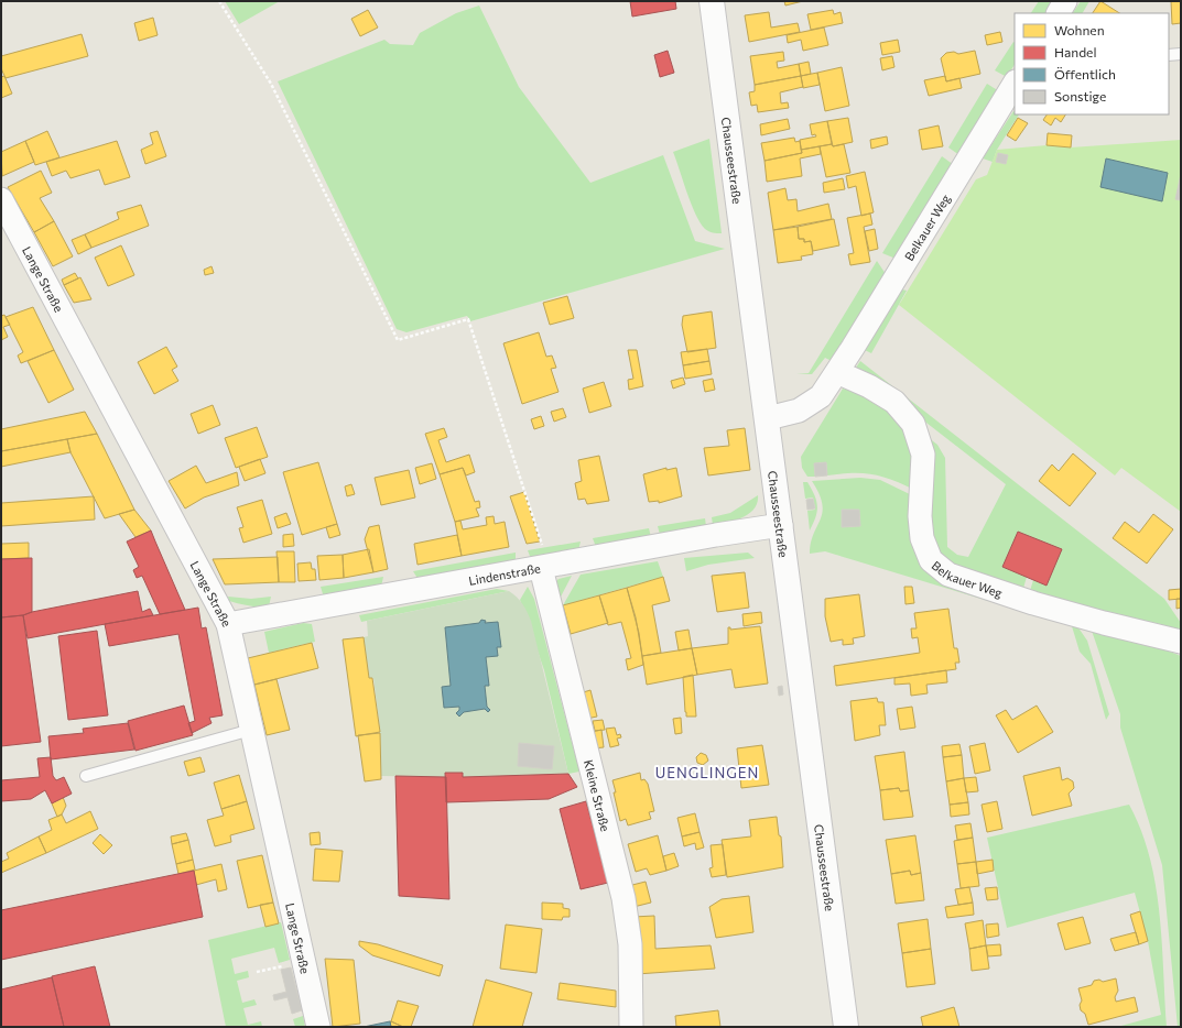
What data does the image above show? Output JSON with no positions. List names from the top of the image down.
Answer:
{
  "streets": {
    "main road": ["Chausseestraße"],
    "street": [
      "Belkauer Weg",
      "Lange Straße",
      "Lindenstraße",
      "Kleine Straße"
    ]
  },
  "crossings": [
    ["Chausseestraße", "Belkauer Weg"],
    ["Chausseestraße", "Lindenstraße"],
    ["Lange Straße", "Lindenstraße"],
    ["Lindenstraße", "Kleine Straße"]
  ],
  "districts": ["UENGLINGEN"],
  "legend": [
    "Wohnen",
    "Handel",
    "Öffentlich",
    "Sonstige"
  ]
}
